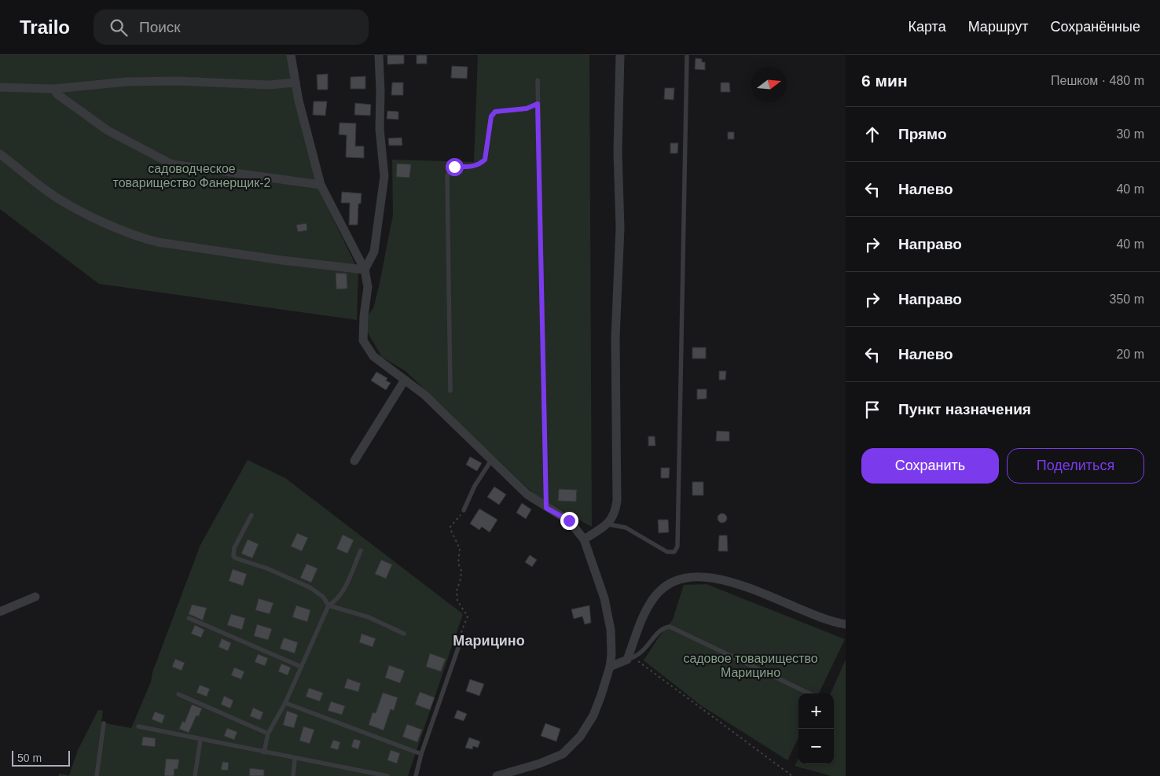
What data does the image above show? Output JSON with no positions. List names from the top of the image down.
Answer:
{
  "districts": ["Марицино"],
  "parks": ["садоводческое товарищество Фанерщик-2", "садовое товарищество Марицино"],
  "scale_bar": "50 m",
  "north": "right",
  "page": {
    "header": "Trailo",
    "search": "Поиск",
    "nav": ["Карта", "Маршрут", "Сохранённые"],
    "heading": ["6 мин", "Пешком · 480 m"],
    "list": [
      ["Прямо", "30 m"],
      ["Налево", "40 m"],
      ["Направо", "40 m"],
      ["Направо", "350 m"],
      ["Налево", "20 m"],
      "Пункт назначения"
    ],
    "buttons": ["Сохранить", "Поделиться"],
    "map_buttons": ["+", "−"],
    "scale": "50 m"
  }
}
